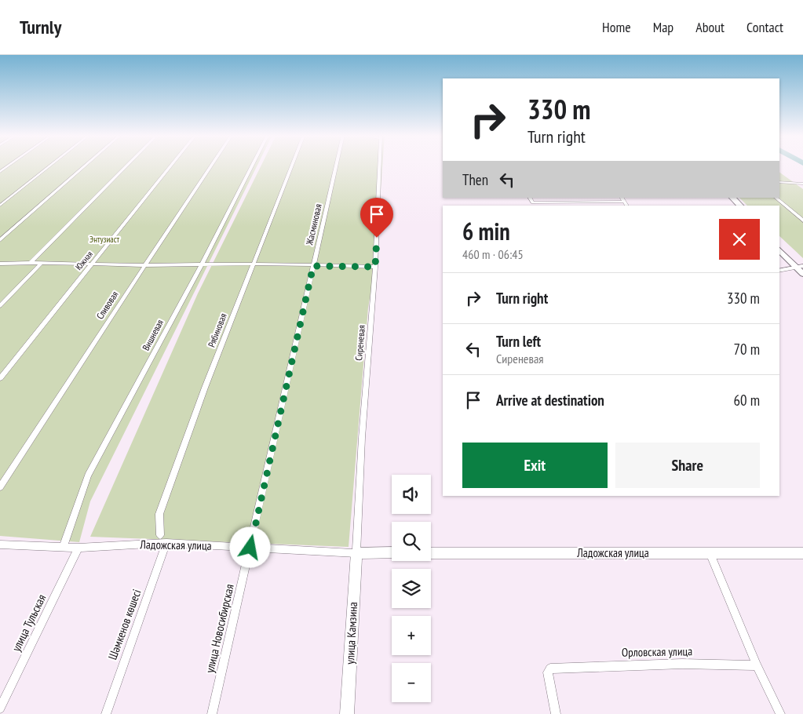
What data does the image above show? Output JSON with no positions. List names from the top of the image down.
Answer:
{
  "streets": {
    "main road": ["Ладожская улица", "улица Камзина"],
    "street": [
      "Жасминовая",
      "Южная",
      "Сливовая",
      "Рябиновая",
      "Вишневая",
      "Сиреневая",
      "улица Тульская",
      "Шәмкенов көшесі",
      "улица Новосибирская",
      "Орловская улица"
    ]
  },
  "crossings": [
    ["Жасминовая", "Ладожская улица"],
    ["Жасминовая", "улица Новосибирская"],
    ["Вишневая", "Ладожская улица"],
    ["Сиреневая", "Ладожская улица"],
    ["Сиреневая", "улица Камзина"],
    ["Ладожская улица", "улица Тульская"],
    ["Ладожская улица", "Шәмкенов көшесі"],
    ["Ладожская улица", "улица Новосибирская"],
    ["Ладожская улица", "улица Камзина"]
  ],
  "parks": ["Энтузиаст"],
  "page": {
    "header": "Turnly",
    "nav": [
      "Home",
      "Map",
      "About",
      "Contact"
    ],
    "turn": ["330 m", "Turn right"],
    "then": "Then",
    "heading": ["6 min", "460 m · 06:45"],
    "list": [
      {
        "name": "Turn right",
        "value": "330 m"
      },
      {
        "name": "Turn left",
        "note": "Сиреневая",
        "value": "70 m"
      },
      {
        "name": "Arrive at destination",
        "value": "60 m"
      }
    ],
    "buttons": ["Exit", "Share"],
    "map_buttons": ["+", "−"]
  }
}
